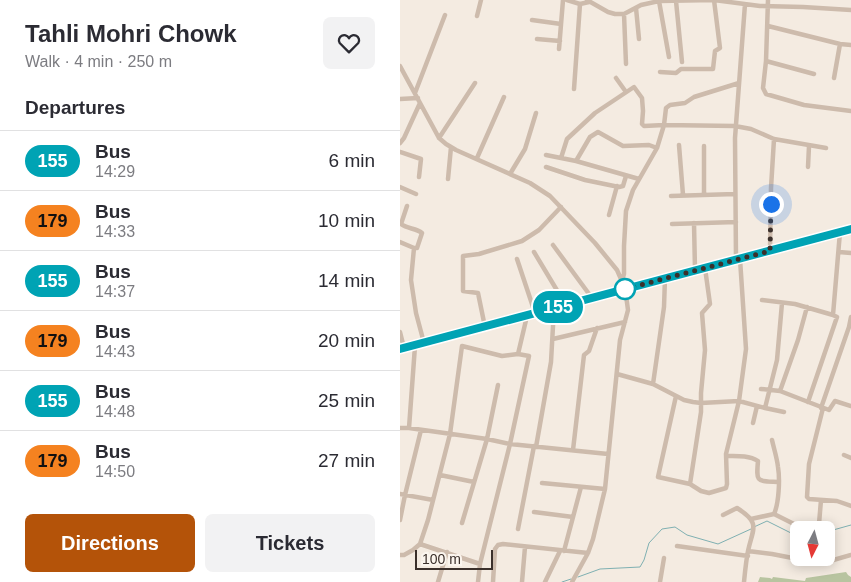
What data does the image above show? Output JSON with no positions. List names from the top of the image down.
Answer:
{
  "lines": ["bus line 155"],
  "scale_bar": "100 m",
  "north": "bottom",
  "page": {
    "heading": [
      ["Tahli Mohri Chowk", "Walk · 4 min · 250 m"],
      "Departures"
    ],
    "on_map": "155",
    "list": [
      {
        "mark": "155",
        "name": "Bus",
        "note": "14:29",
        "value": "6 min"
      },
      {
        "mark": "179",
        "name": "Bus",
        "note": "14:33",
        "value": "10 min"
      },
      {
        "mark": "155",
        "name": "Bus",
        "note": "14:37",
        "value": "14 min"
      },
      {
        "mark": "179",
        "name": "Bus",
        "note": "14:43",
        "value": "20 min"
      },
      {
        "mark": "155",
        "name": "Bus",
        "note": "14:48",
        "value": "25 min"
      },
      {
        "mark": "179",
        "name": "Bus",
        "note": "14:50",
        "value": "27 min"
      }
    ],
    "buttons": ["Directions", "Tickets"],
    "scale": "100 m"
  }
}
